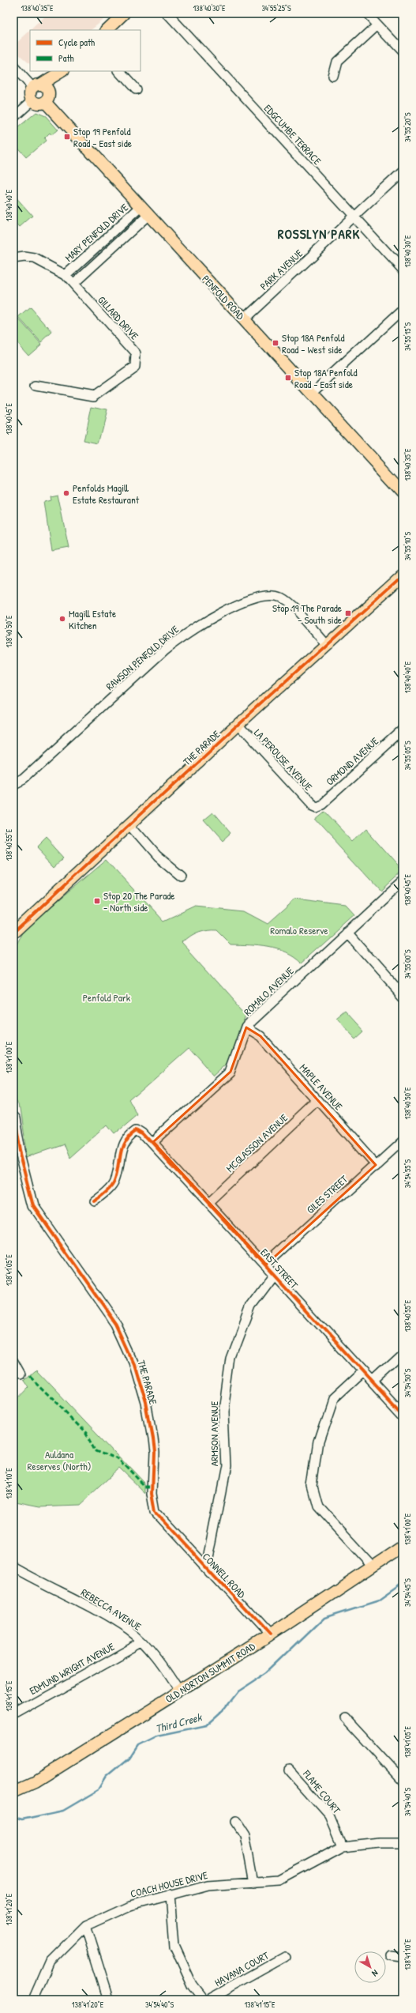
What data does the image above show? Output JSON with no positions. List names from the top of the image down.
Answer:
{
  "streets": {
    "main road": ["PENFOLD ROAD", "THE PARADE", "OLD NORTON SUMMIT ROAD"],
    "street": [
      "EDGCUMBE TERRACE",
      "MARY PENFOLD DRIVE",
      "PARK AVENUE",
      "GILLARD DRIVE",
      "RAWSON PENFOLD DRIVE",
      "LA PEROUSE AVENUE",
      "ORMOND AVENUE",
      "ROMALO AVENUE",
      "MAPLE AVENUE",
      "MCGLASSON AVENUE",
      "GILES STREET",
      "EAST STREET",
      "ARMSON AVENUE",
      "CONNELL ROAD",
      "REBECCA AVENUE",
      "EDMUND WRIGHT AVENUE",
      "FLAME COURT",
      "COACH HOUSE DRIVE",
      "HAVANA COURT"
    ]
  },
  "crossings": [
    ["EDGCUMBE TERRACE", "PARK AVENUE"],
    ["MARY PENFOLD DRIVE", "PENFOLD ROAD"],
    ["MARY PENFOLD DRIVE", "GILLARD DRIVE"],
    ["PARK AVENUE", "PENFOLD ROAD"],
    ["RAWSON PENFOLD DRIVE", "THE PARADE"],
    ["THE PARADE", "LA PEROUSE AVENUE"],
    ["THE PARADE", "CONNELL ROAD"],
    ["LA PEROUSE AVENUE", "ORMOND AVENUE"],
    ["ROMALO AVENUE", "MAPLE AVENUE"],
    ["ROMALO AVENUE", "EAST STREET"],
    ["MAPLE AVENUE", "MCGLASSON AVENUE"],
    ["MAPLE AVENUE", "GILES STREET"],
    ["MCGLASSON AVENUE", "EAST STREET"],
    ["GILES STREET", "EAST STREET"],
    ["EAST STREET", "ARMSON AVENUE"],
    ["ARMSON AVENUE", "CONNELL ROAD"],
    ["CONNELL ROAD", "OLD NORTON SUMMIT ROAD"],
    ["REBECCA AVENUE", "EDMUND WRIGHT AVENUE"],
    ["REBECCA AVENUE", "OLD NORTON SUMMIT ROAD"],
    ["FLAME COURT", "COACH HOUSE DRIVE"]
  ],
  "districts": ["ROSSLYN PARK"],
  "water": ["Third Creek"],
  "parks": ["Romalo Reserve", "Penfold Park", "Auldana Reserves (North)"],
  "places": {
    "transit": [
      "Stop 19 Penfold Road - East side",
      "Stop 18A Penfold Road - West side",
      "Stop 18A Penfold Road - East side",
      "Stop 19 The Parade - South side",
      "Stop 20 The Parade - North side"
    ],
    "other": ["Penfolds Magill Estate Restaurant", "Magill Estate Kitchen"]
  },
  "legend": ["Cycle path", "Path"],
  "north": "bottom right",
  "coordinates": [
    "138°40'35\"E",
    "138°40'30\"E",
    "34°55'25\"S",
    "34°55'20\"S",
    "138°40'40\"E",
    "34°55'15\"S",
    "138°40'45\"E",
    "34°55'10\"S",
    "138°40'50\"E",
    "34°55'05\"S",
    "138°40'55\"E",
    "34°55'00\"S",
    "138°41'00\"E",
    "34°54'55\"S",
    "138°41'05\"E",
    "34°54'50\"S",
    "138°41'10\"E",
    "34°54'45\"S",
    "138°41'15\"E",
    "34°54'40\"S",
    "138°41'20\"E"
  ]
}
